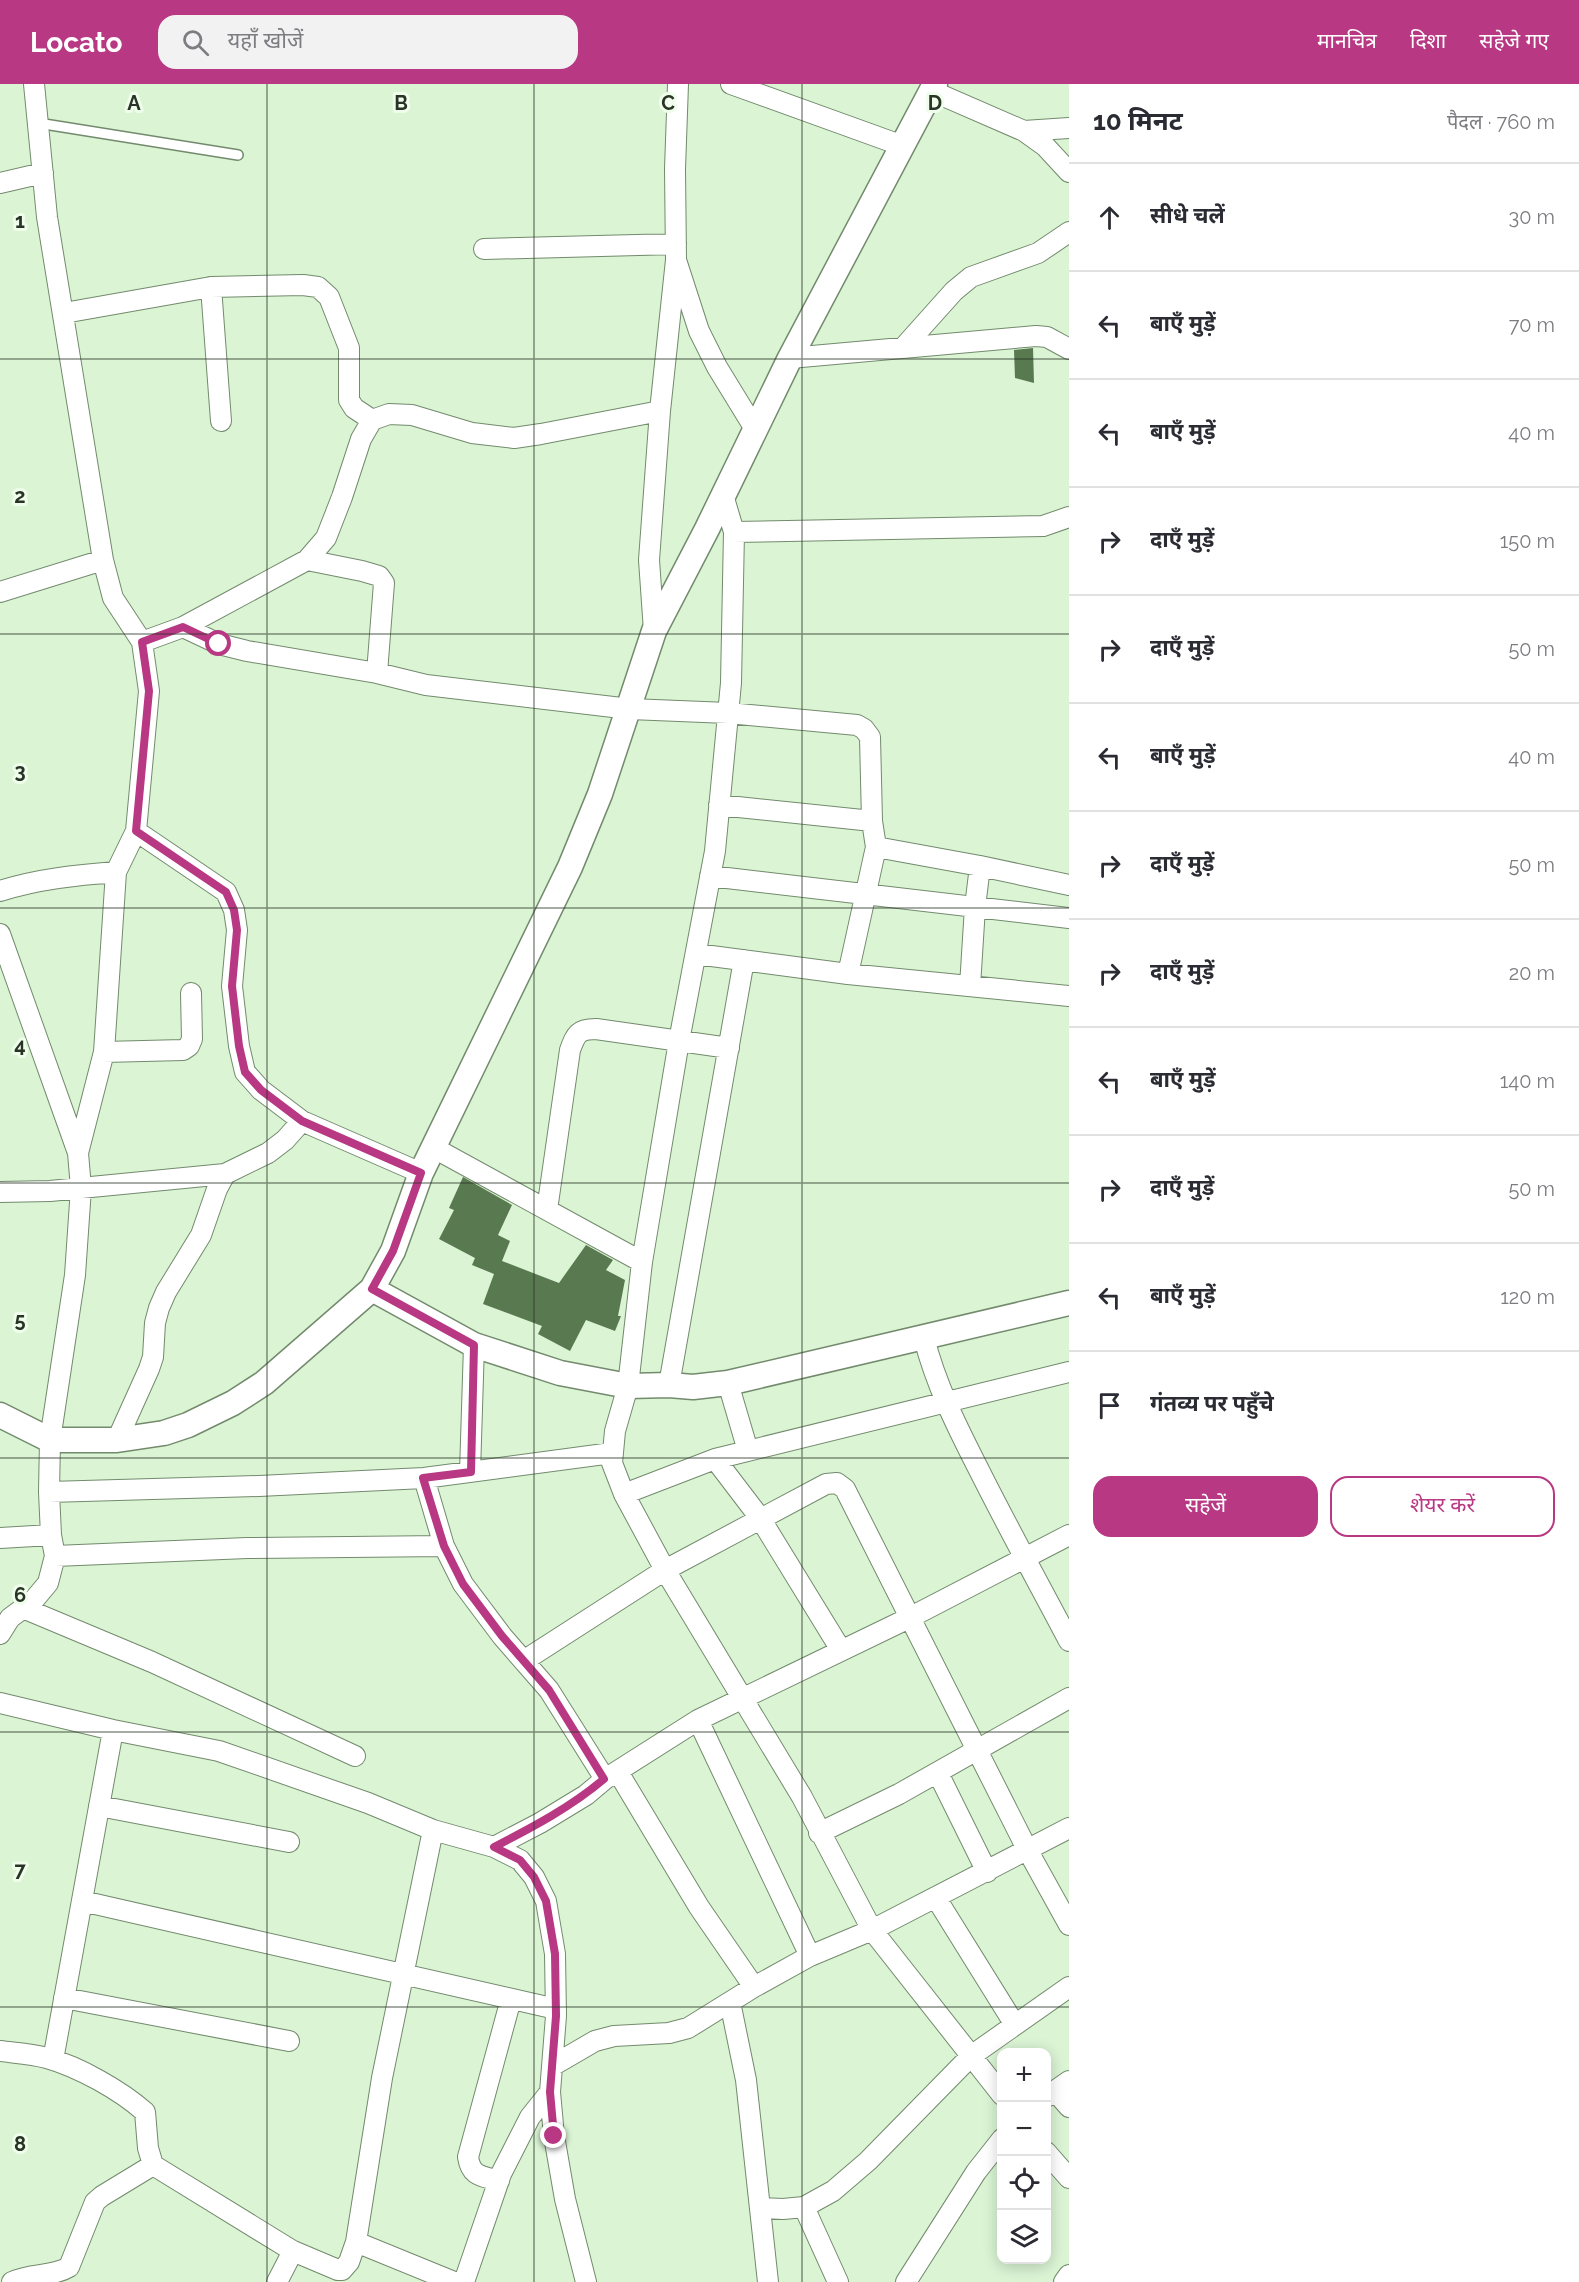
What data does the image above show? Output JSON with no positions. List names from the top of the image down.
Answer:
{
  "page": {
    "header": "Locato",
    "search": "यहाँ खोजें",
    "nav": ["मानचित्र", "दिशा", "सहेजे गए"],
    "heading": ["10 मिनट", "पैदल · 760 m"],
    "list": [
      ["सीधे चलें", "30 m"],
      ["बाएँ मुड़ें", "70 m"],
      ["बाएँ मुड़ें", "40 m"],
      ["दाएँ मुड़ें", "150 m"],
      ["दाएँ मुड़ें", "50 m"],
      ["बाएँ मुड़ें", "40 m"],
      ["दाएँ मुड़ें", "50 m"],
      ["दाएँ मुड़ें", "20 m"],
      ["बाएँ मुड़ें", "140 m"],
      ["दाएँ मुड़ें", "50 m"],
      ["बाएँ मुड़ें", "120 m"],
      "गंतव्य पर पहुँचे"
    ],
    "buttons": ["सहेजें", "शेयर करें"],
    "map_buttons": ["+", "−"]
  },
  "grid": {
    "columns": [
      "A",
      "B",
      "C",
      "D"
    ],
    "rows": [
      "1",
      "2",
      "3",
      "4",
      "5",
      "6",
      "7",
      "8"
    ]
  }
}
